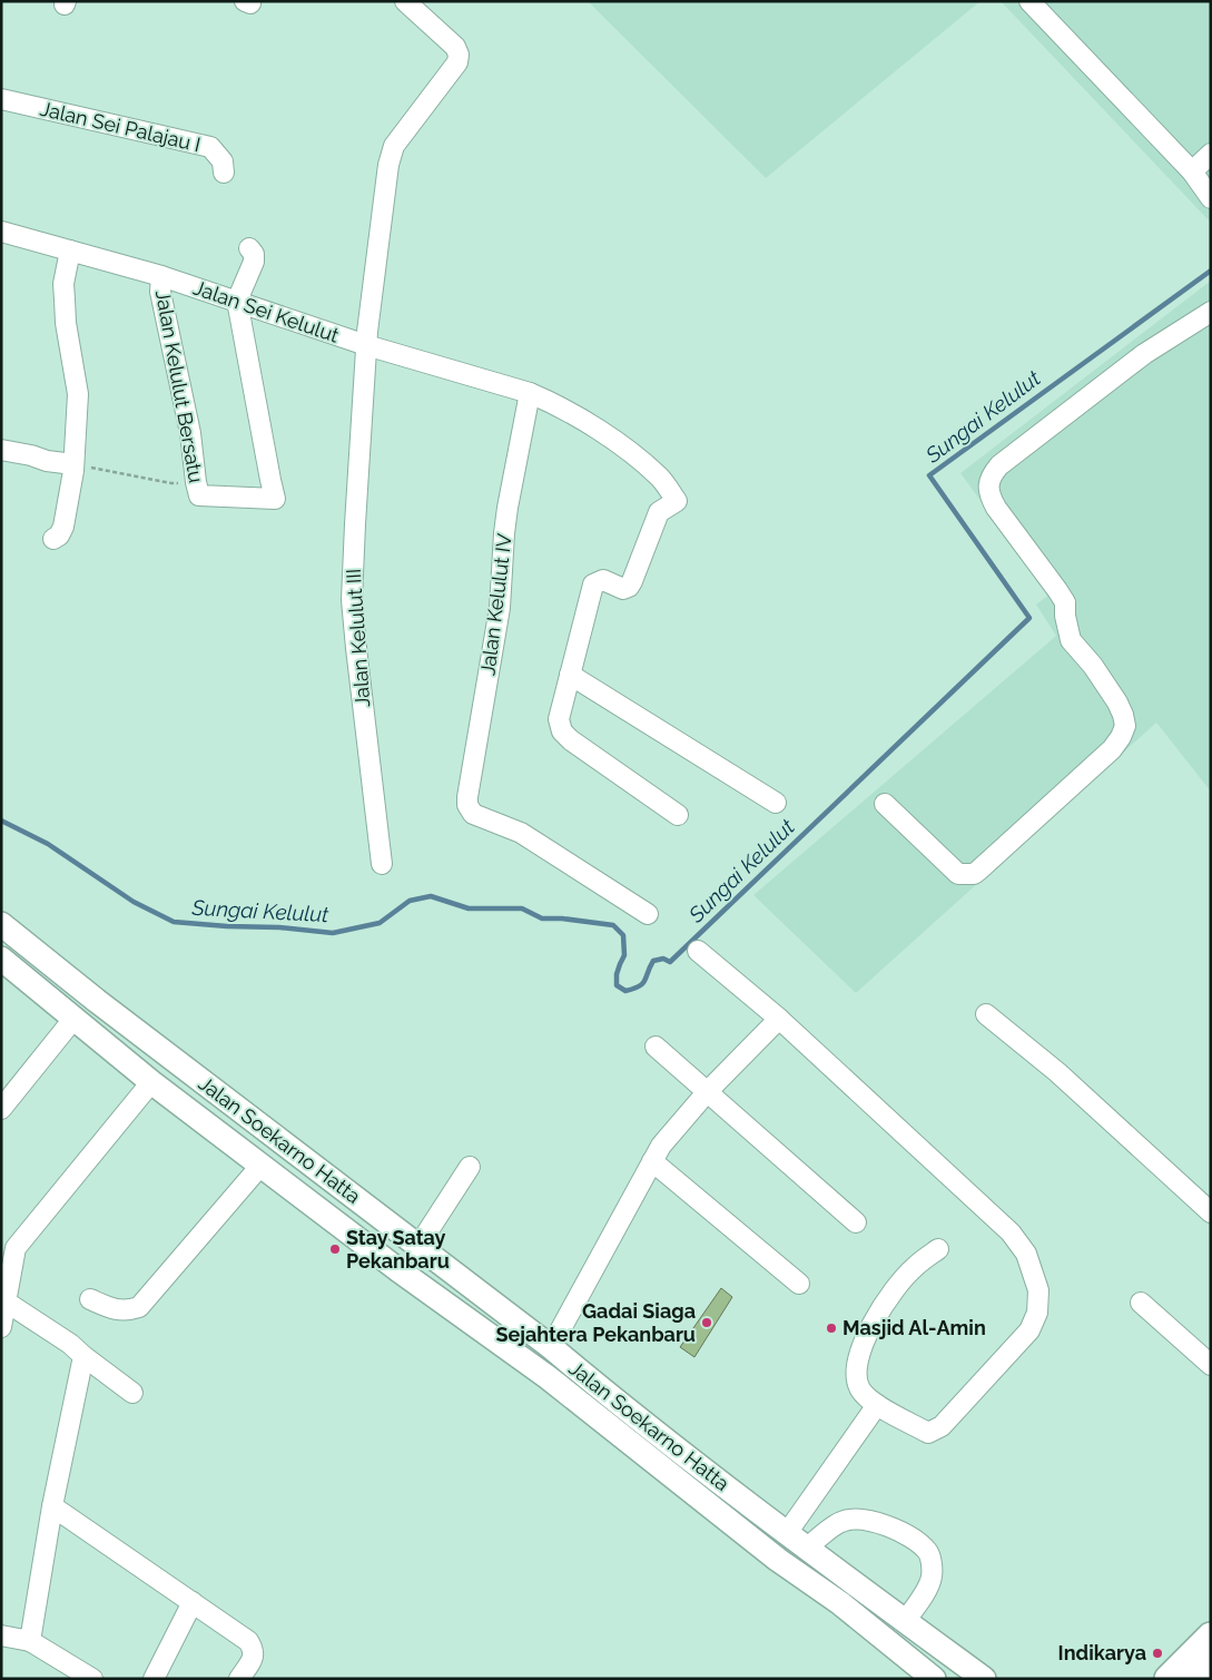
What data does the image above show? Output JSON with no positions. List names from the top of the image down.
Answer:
{
  "streets": {
    "main road": ["Jalan Soekarno Hatta"],
    "street": [
      "Jalan Sei Palajau I",
      "Jalan Sei Kelulut",
      "Jalan Kelulut Bersatu",
      "Jalan Kelulut IV",
      "Jalan Kelulut III"
    ]
  },
  "crossings": [
    ["Jalan Sei Kelulut", "Jalan Kelulut Bersatu"],
    ["Jalan Sei Kelulut", "Jalan Kelulut IV"],
    ["Jalan Sei Kelulut", "Jalan Kelulut III"]
  ],
  "water": ["Sungai Kelulut"],
  "places": [
    "Stay Satay Pekanbaru",
    "Gadai Siaga Sejahtera Pekanbaru",
    "Masjid Al-Amin",
    "Indikarya"
  ]
}
